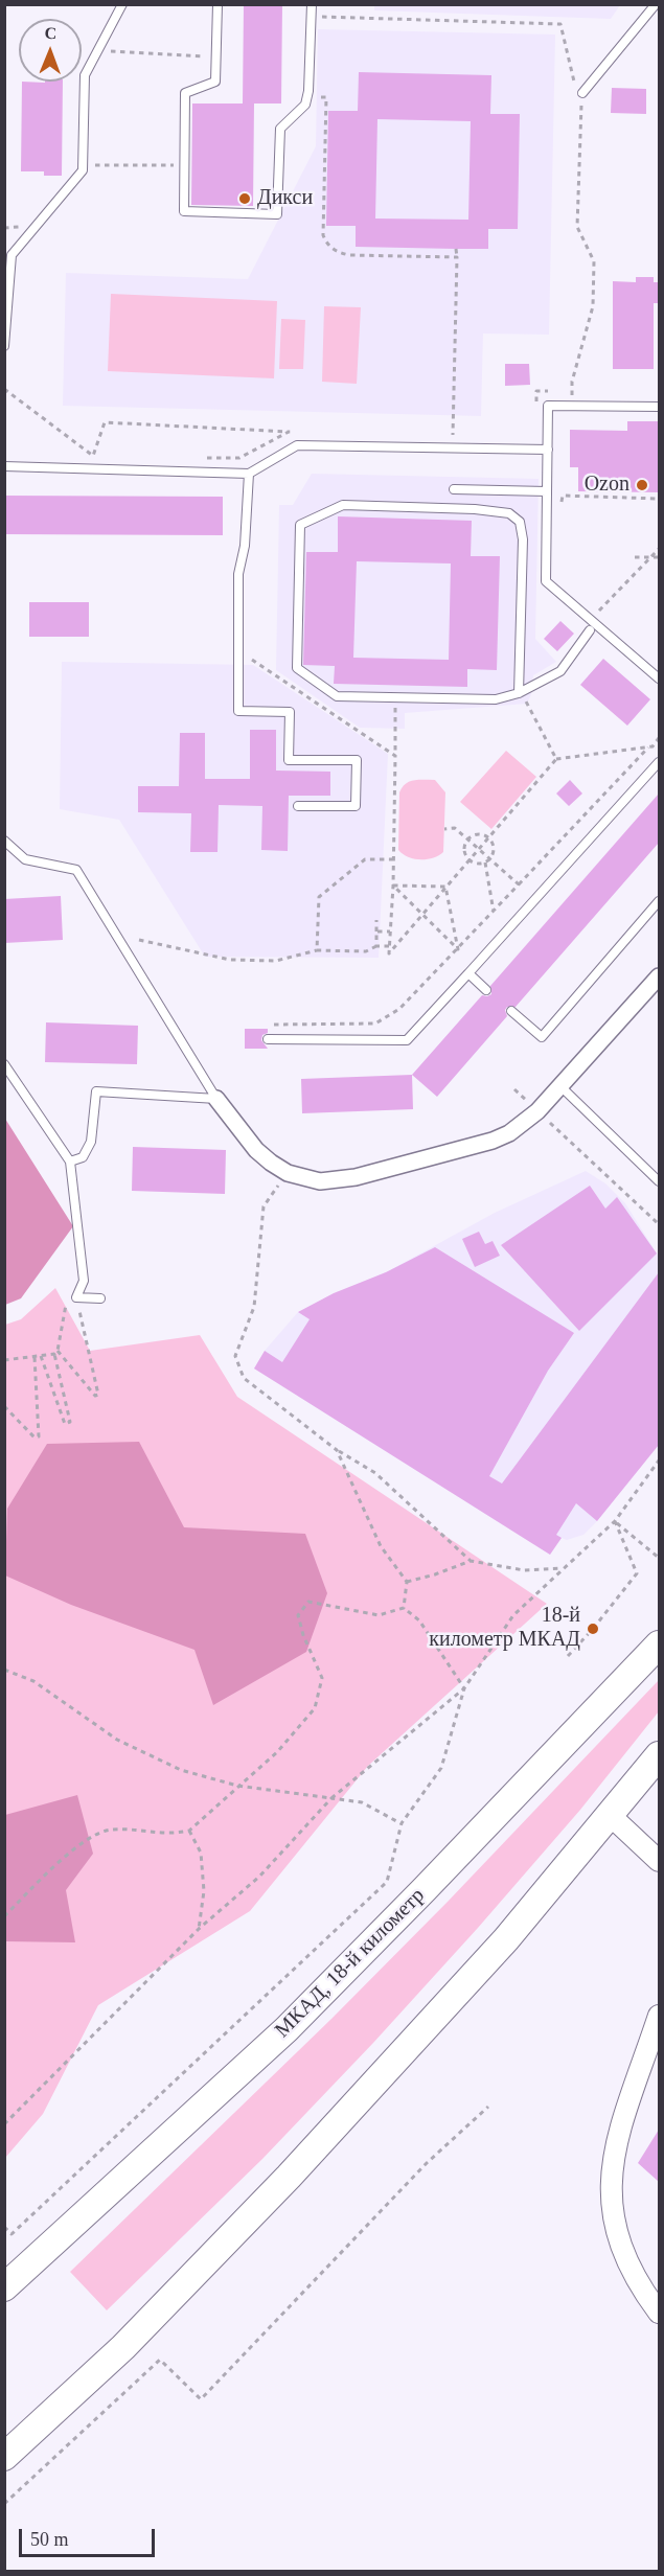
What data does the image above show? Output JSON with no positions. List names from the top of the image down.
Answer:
{
  "streets": {
    "highway": ["МКАД, 18-й километр"]
  },
  "places": ["Дикси", "Ozon", "18-й километр МКАД"],
  "scale_bar": "50 m",
  "north": "top"
}
